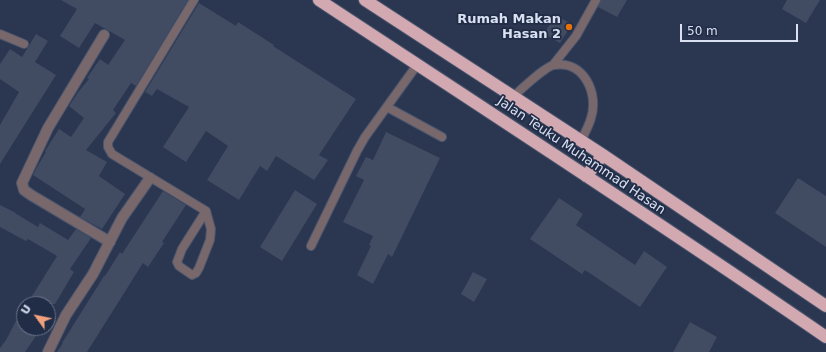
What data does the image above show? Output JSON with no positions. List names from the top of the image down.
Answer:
{
  "streets": {
    "highway": ["Jalan Teuku Muhammad Hasan"]
  },
  "places": ["Rumah Makan Hasan 2"],
  "scale_bar": "50 m",
  "north": "top left"
}
